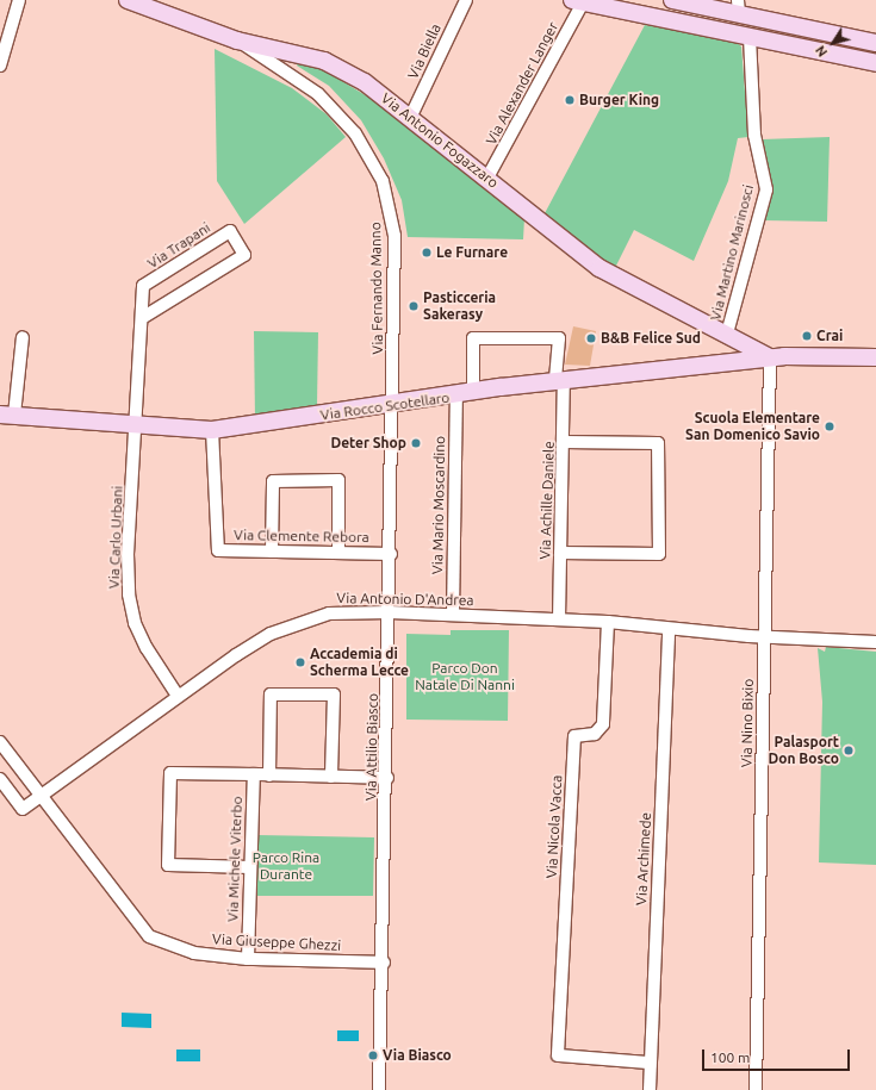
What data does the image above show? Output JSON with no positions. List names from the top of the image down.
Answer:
{
  "streets": {
    "street": [
      "Via Biella",
      "Via Alexander Langer",
      "Via Antonio Fogazzaro",
      "Via Trapani",
      "Via Martino Marinosci",
      "Via Fernando Manno",
      "Via Rocco Scotellaro",
      "Via Achille Daniele",
      "Via Mario Moscardino",
      "Via Clemente Rebora",
      "Via Carlo Urbani",
      "Via Antonio D'Andrea",
      "Via Nino Bixio",
      "Via Attilio Biasco",
      "Via Nicola Vacca",
      "Via Michele Viterbo",
      "Via Archimede",
      "Via Giuseppe Ghezzi"
    ]
  },
  "crossings": [
    ["Via Biella", "Via Antonio Fogazzaro"],
    ["Via Alexander Langer", "Via Antonio Fogazzaro"],
    ["Via Antonio Fogazzaro", "Via Martino Marinosci"],
    ["Via Antonio Fogazzaro", "Via Fernando Manno"],
    ["Via Antonio Fogazzaro", "Via Rocco Scotellaro"],
    ["Via Antonio Fogazzaro", "Via Nino Bixio"],
    ["Via Trapani", "Via Rocco Scotellaro"],
    ["Via Trapani", "Via Carlo Urbani"],
    ["Via Fernando Manno", "Via Rocco Scotellaro"],
    ["Via Fernando Manno", "Via Attilio Biasco"],
    ["Via Rocco Scotellaro", "Via Achille Daniele"],
    ["Via Rocco Scotellaro", "Via Mario Moscardino"],
    ["Via Rocco Scotellaro", "Via Clemente Rebora"],
    ["Via Rocco Scotellaro", "Via Carlo Urbani"],
    ["Via Rocco Scotellaro", "Via Nino Bixio"],
    ["Via Rocco Scotellaro", "Via Attilio Biasco"],
    ["Via Achille Daniele", "Via Mario Moscardino"],
    ["Via Achille Daniele", "Via Antonio D'Andrea"],
    ["Via Mario Moscardino", "Via Antonio D'Andrea"],
    ["Via Clemente Rebora", "Via Attilio Biasco"],
    ["Via Carlo Urbani", "Via Antonio D'Andrea"],
    ["Via Antonio D'Andrea", "Via Nino Bixio"],
    ["Via Antonio D'Andrea", "Via Attilio Biasco"],
    ["Via Antonio D'Andrea", "Via Nicola Vacca"],
    ["Via Antonio D'Andrea", "Via Archimede"],
    ["Via Antonio D'Andrea", "Via Giuseppe Ghezzi"],
    ["Via Attilio Biasco", "Via Giuseppe Ghezzi"],
    ["Via Nicola Vacca", "Via Archimede"],
    ["Via Michele Viterbo", "Via Giuseppe Ghezzi"]
  ],
  "parks": ["Parco Don Natale Di Nanni", "Parco Rina Durante"],
  "places": [
    "Burger King",
    "Le Furnare",
    "Pasticceria Sakerasy",
    "Crai",
    "B&B Felice Sud",
    "Scuola Elementare San Domenico Savio",
    "Deter Shop",
    "Accademia di Scherma Lecce",
    "Palasport Don Bosco",
    "Via Biasco"
  ],
  "scale_bar": "100 m",
  "north": "bottom left"
}
